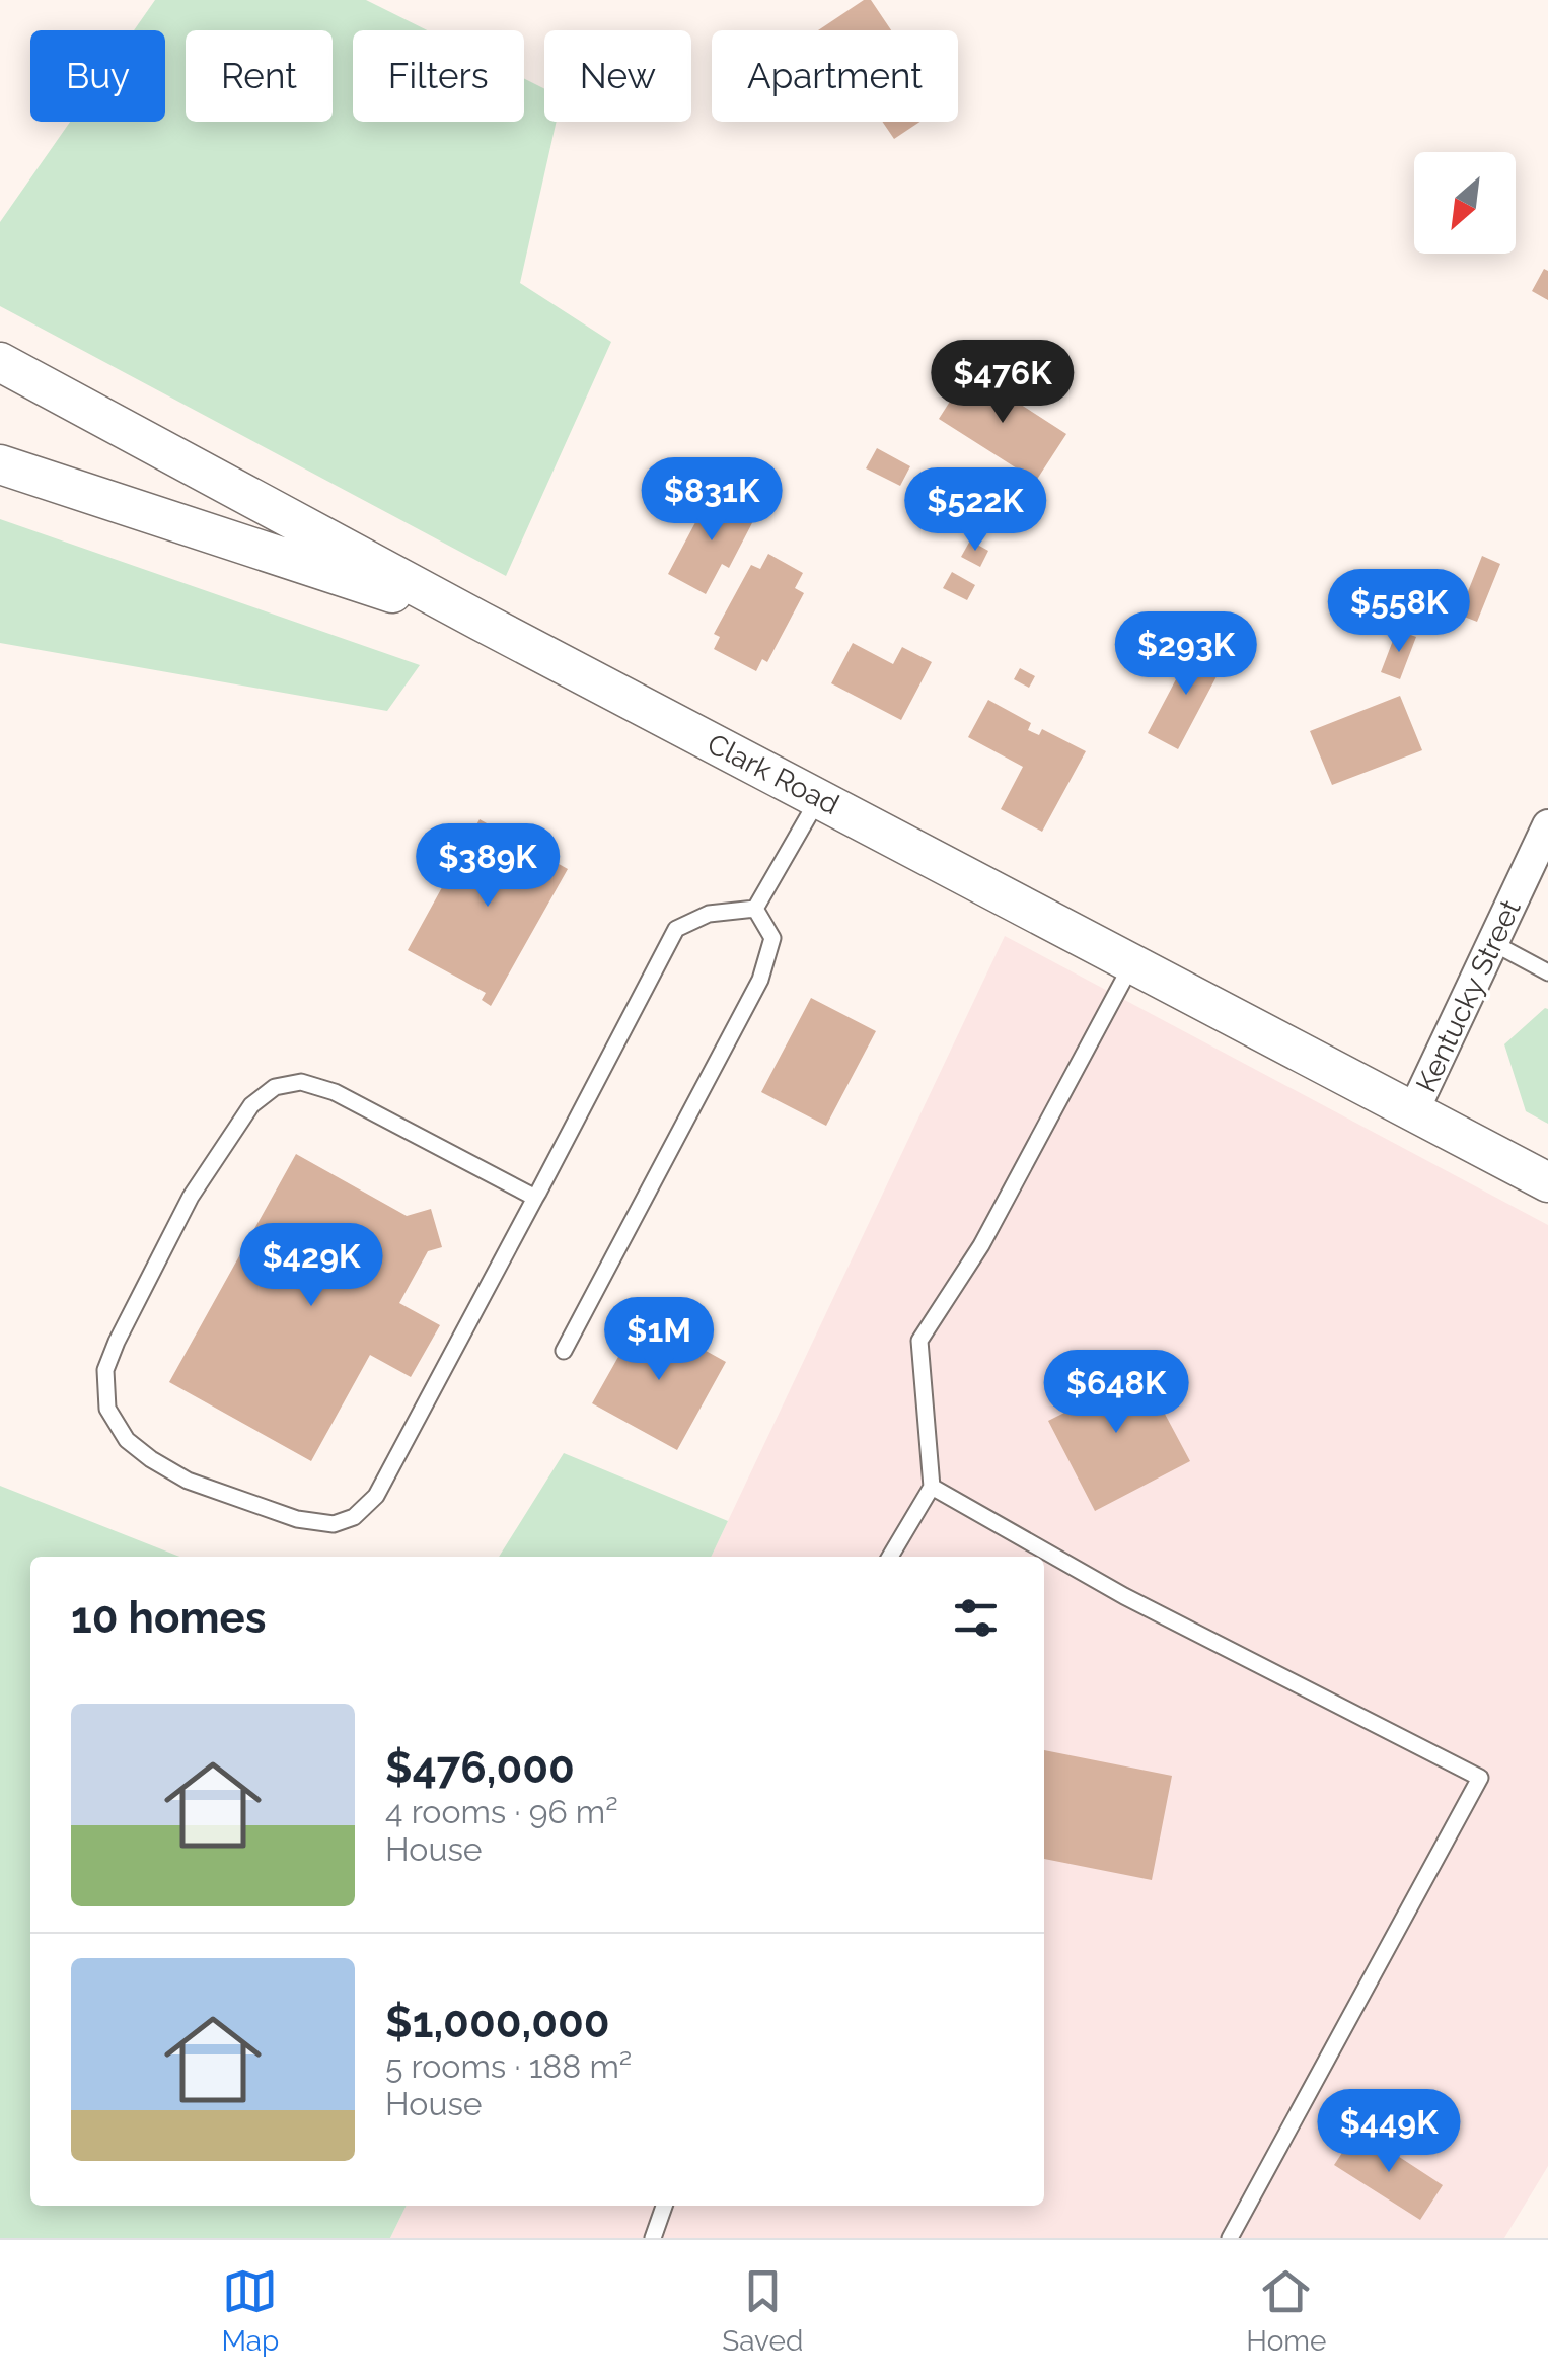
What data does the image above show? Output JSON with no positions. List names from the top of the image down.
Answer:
{
  "streets": {
    "street": ["Clark Road", "Kentucky Street"]
  },
  "crossings": [
    ["Clark Road", "Kentucky Street"]
  ],
  "north": "bottom left",
  "page": {
    "chip": [
      "Buy",
      "Rent",
      "Filters",
      "New",
      "Apartment"
    ],
    "price": [
      "$476K",
      "$831K",
      "$522K",
      "$558K",
      "$293K",
      "$389K",
      "$429K",
      "$1M",
      "$648K",
      "$449K"
    ],
    "heading": "10 homes",
    "list": [
      {
        "name": "$476,000",
        "note": "4 rooms · 96 m² · House"
      },
      {
        "name": "$1,000,000",
        "note": "5 rooms · 188 m² · House"
      }
    ],
    "tabs": ["Map", "Saved", "Home"]
  }
}
